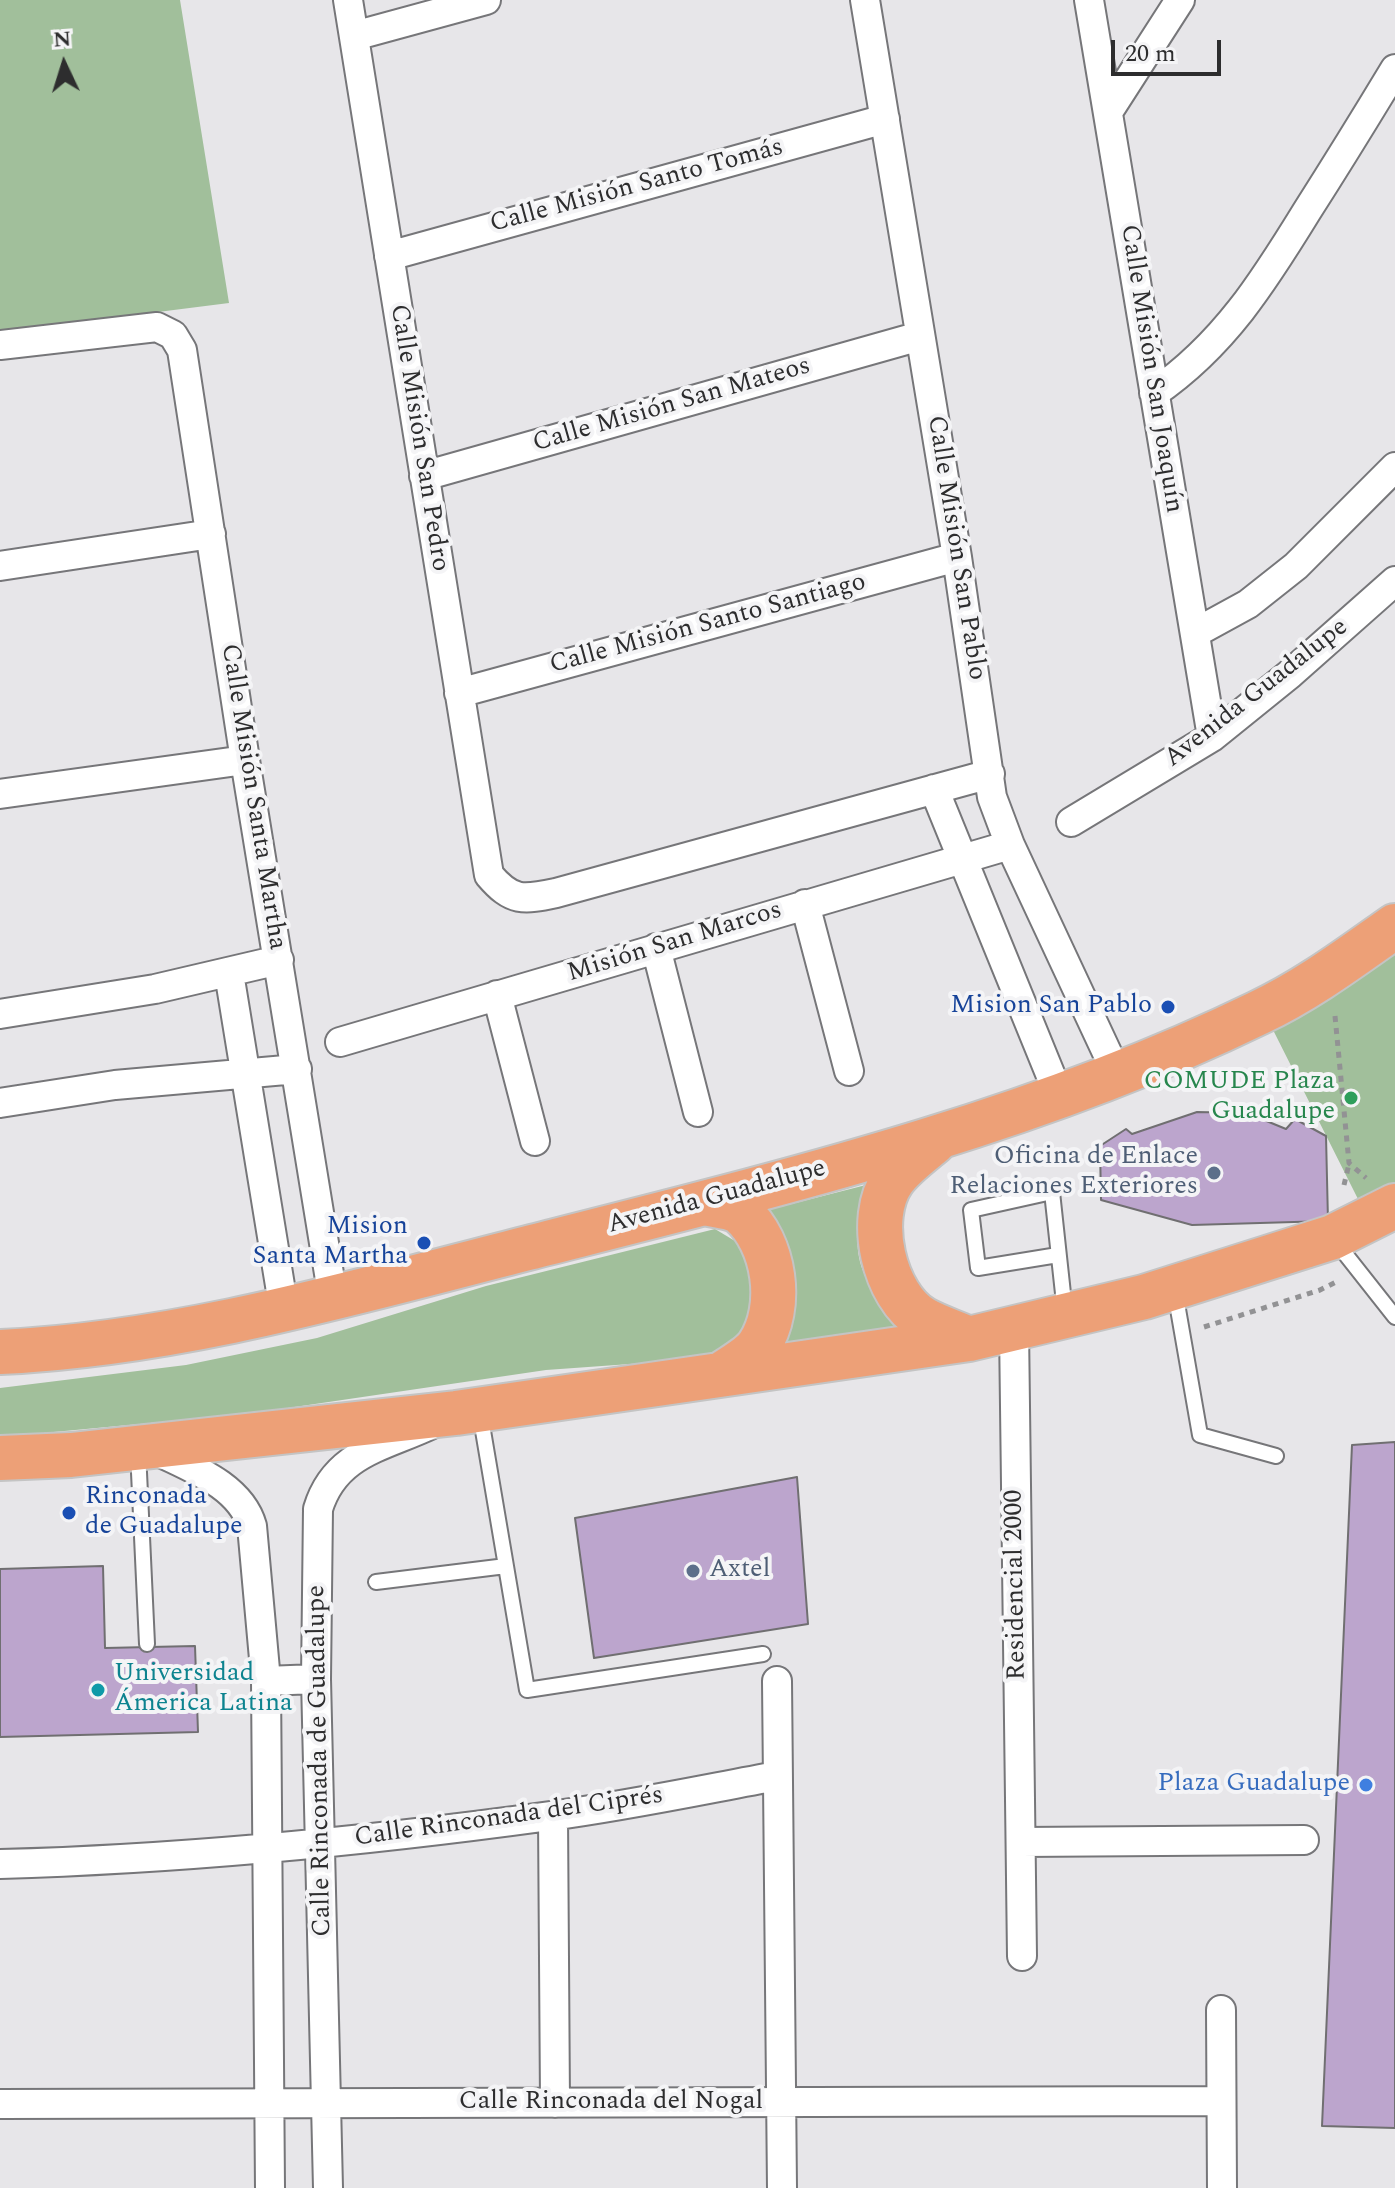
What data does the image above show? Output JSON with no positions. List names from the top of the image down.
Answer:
{
  "streets": {
    "main road": ["Avenida Guadalupe"],
    "street": [
      "Calle Misión Santo Tomás",
      "Calle Misión San Joaquín",
      "Calle Misión San Mateos",
      "Calle Misión San Pedro",
      "Calle Misión San Pablo",
      "Calle Misión Santo Santiago",
      "Calle Misión Santa Martha",
      "Misión San Marcos",
      "Residencial 2000",
      "Calle Rinconada de Guadalupe",
      "Calle Rinconada del Ciprés",
      "Calle Rinconada del Nogal"
    ]
  },
  "crossings": [
    ["Calle Misión Santo Tomás", "Calle Misión San Pedro"],
    ["Calle Misión Santo Tomás", "Calle Misión San Pablo"],
    ["Calle Misión San Joaquín", "Avenida Guadalupe"],
    ["Calle Misión San Mateos", "Calle Misión San Pedro"],
    ["Calle Misión San Mateos", "Calle Misión San Pablo"],
    ["Calle Misión San Pedro", "Calle Misión Santo Santiago"],
    ["Calle Misión San Pablo", "Calle Misión Santo Santiago"],
    ["Calle Misión San Pablo", "Avenida Guadalupe"],
    ["Calle Misión San Pablo", "Misión San Marcos"],
    ["Avenida Guadalupe", "Calle Misión Santa Martha"],
    ["Calle Rinconada de Guadalupe", "Calle Rinconada del Ciprés"],
    ["Calle Rinconada de Guadalupe", "Calle Rinconada del Nogal"]
  ],
  "places": [
    "Mision San Pablo",
    "COMUDE Plaza Guadalupe",
    "Oficina de Enlace Relaciones Exteriores",
    "Mision Santa Martha",
    "Rinconada de Guadalupe",
    "Axtel",
    "Universidad Ámerica Latina",
    "Plaza Guadalupe"
  ],
  "scale_bar": "20 m",
  "north": "top"
}
